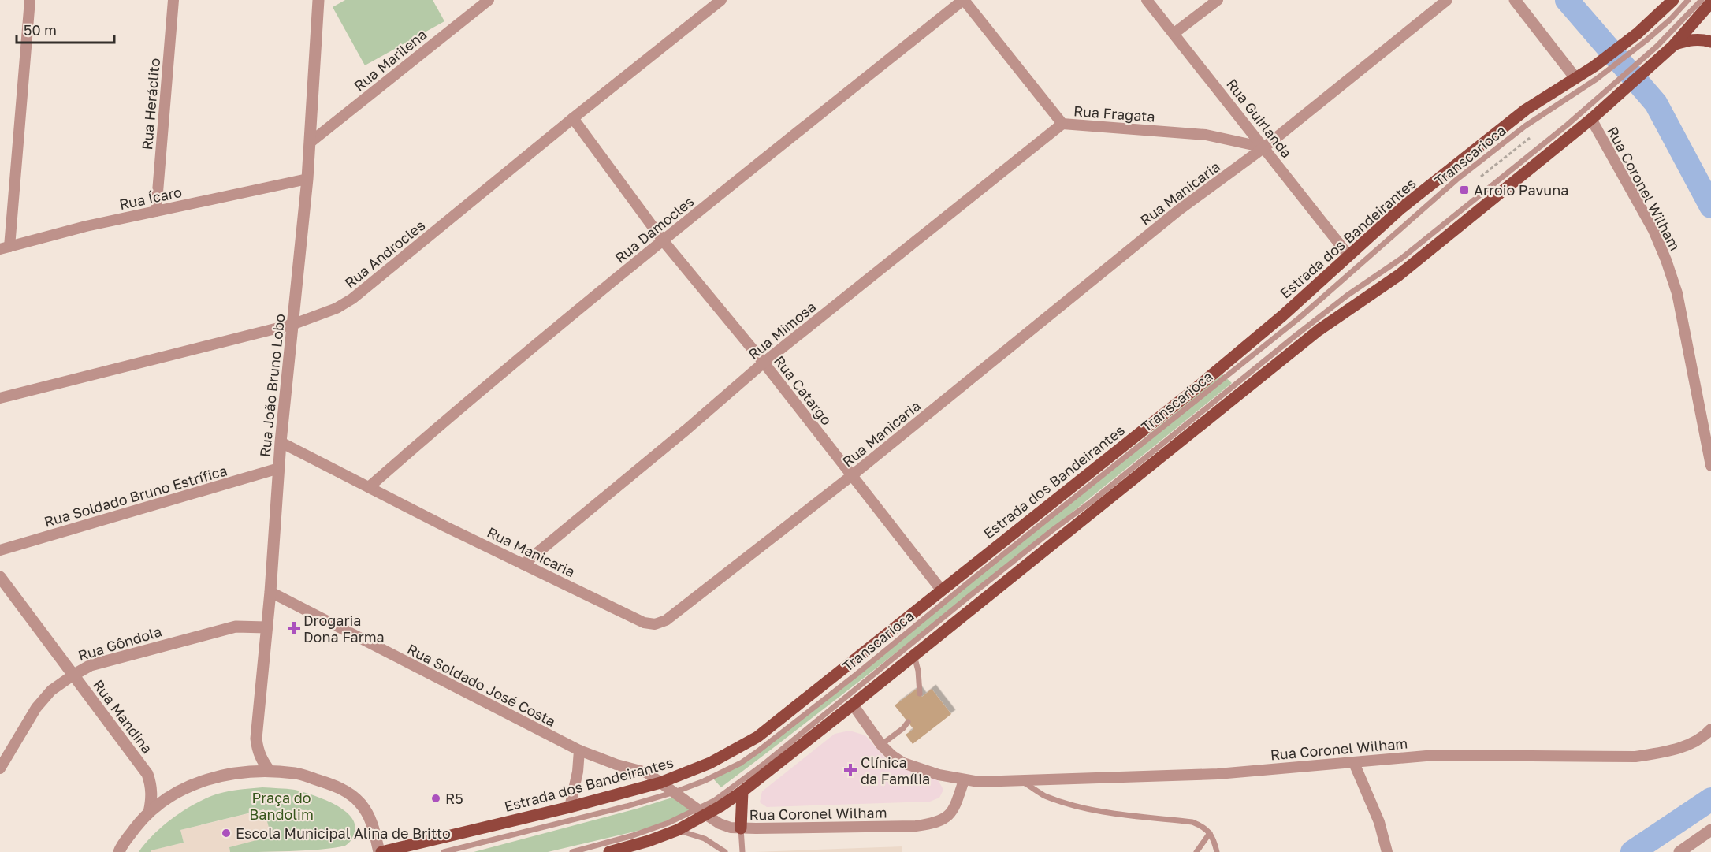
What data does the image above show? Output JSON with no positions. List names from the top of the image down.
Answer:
{
  "streets": {
    "main road": ["Estrada dos Bandeirantes"],
    "street": [
      "Rua Marilena",
      "Rua Heráclito",
      "Rua Fragata",
      "Rua Guirlanda",
      "Rua Coronel Wilham",
      "Rua Manicaria",
      "Rua Ícaro",
      "Rua Damocles",
      "Rua Androcles",
      "Rua Mimosa",
      "Rua João Bruno Lobo",
      "Rua Catargo",
      "Rua Soldado Bruno Estrífica",
      "Rua Gôndola",
      "Rua Soldado José Costa",
      "Rua Mandina"
    ],
    "lane": ["Transcarioca"]
  },
  "crossings": [
    ["Rua Marilena", "Rua João Bruno Lobo"],
    ["Rua Heráclito", "Rua Ícaro"],
    ["Rua Fragata", "Rua Guirlanda"],
    ["Rua Fragata", "Rua Manicaria"],
    ["Rua Fragata", "Rua Damocles"],
    ["Rua Fragata", "Rua Mimosa"],
    ["Rua Guirlanda", "Rua Manicaria"],
    ["Rua Guirlanda", "Estrada dos Bandeirantes"],
    ["Transcarioca", "Rua Coronel Wilham"],
    ["Transcarioca", "Estrada dos Bandeirantes"],
    ["Rua Coronel Wilham", "Estrada dos Bandeirantes"],
    ["Rua Coronel Wilham", "Rua Soldado José Costa"],
    ["Rua Manicaria", "Rua Damocles"],
    ["Rua Manicaria", "Rua Mimosa"],
    ["Rua Manicaria", "Rua João Bruno Lobo"],
    ["Rua Manicaria", "Rua Catargo"],
    ["Rua Ícaro", "Rua João Bruno Lobo"],
    ["Rua Damocles", "Rua Catargo"],
    ["Estrada dos Bandeirantes", "Rua Catargo"],
    ["Estrada dos Bandeirantes", "Rua Soldado José Costa"],
    ["Rua Androcles", "Rua João Bruno Lobo"],
    ["Rua Androcles", "Rua Catargo"],
    ["Rua Mimosa", "Rua Catargo"],
    ["Rua João Bruno Lobo", "Rua Soldado Bruno Estrífica"],
    ["Rua João Bruno Lobo", "Rua Gôndola"],
    ["Rua João Bruno Lobo", "Rua Soldado José Costa"],
    ["Rua Gôndola", "Rua Mandina"]
  ],
  "parks": ["Praça do Bandolim"],
  "places": {
    "transit": ["Arroio Pavuna"],
    "health": ["Drogaria Dona Farma", "Clínica da Família"],
    "other": ["R5", "Escola Municipal Alina de Britto"]
  },
  "scale_bar": "50 m"
}
